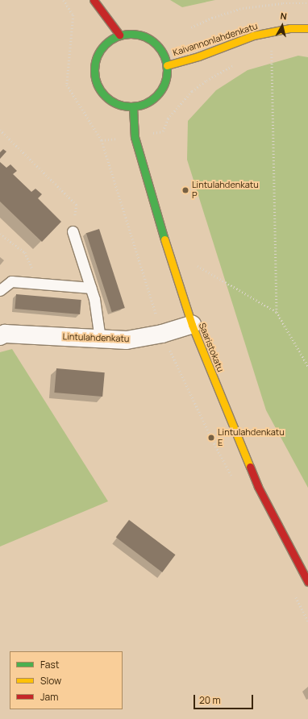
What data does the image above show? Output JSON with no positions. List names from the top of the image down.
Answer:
{
  "streets": {
    "main road": ["Kaivannonlahdenkatu", "Saaristokatu"],
    "street": ["Lintulahdenkatu"]
  },
  "crossings": [
    ["Kaivannonlahdenkatu", "Saaristokatu"],
    ["Lintulahdenkatu", "Saaristokatu"]
  ],
  "places": ["Lintulahdenkatu P", "Lintulahdenkatu E"],
  "legend": ["Fast", "Slow", "Jam"],
  "scale_bar": "20 m",
  "north": "top"
}
